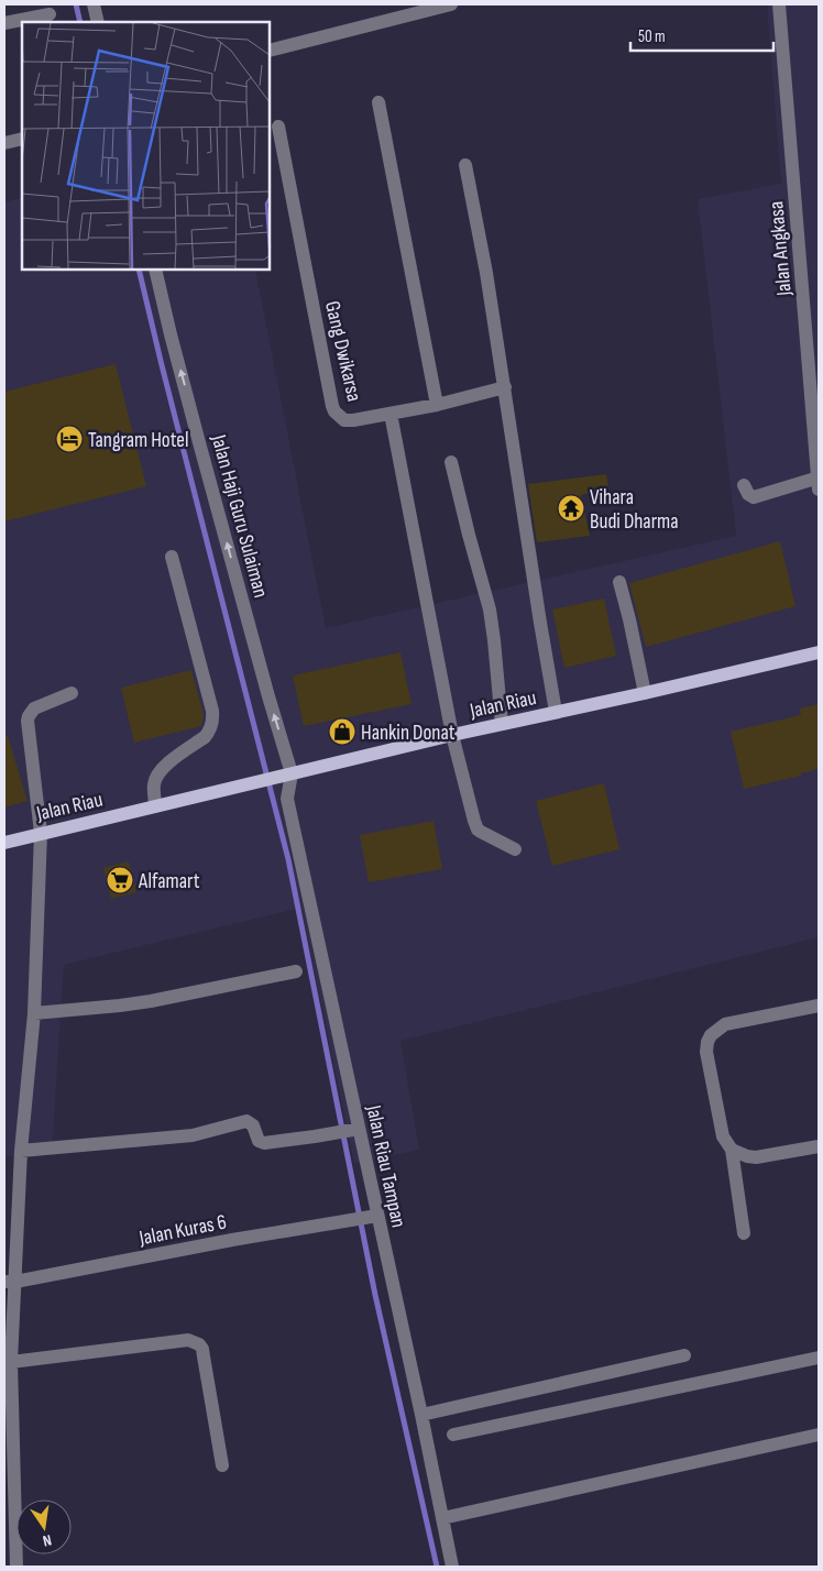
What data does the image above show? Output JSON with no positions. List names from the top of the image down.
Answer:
{
  "streets": {
    "main road": ["Jalan Riau"],
    "street": [
      "Jalan Angkasa",
      "Gang Dwikarsa",
      "Jalan Haji Guru Sulaiman",
      "Jalan Riau Tampan",
      "Jalan Kuras 6"
    ]
  },
  "crossings": [
    ["Jalan Haji Guru Sulaiman", "Jalan Riau"],
    ["Jalan Haji Guru Sulaiman", "Jalan Riau Tampan"],
    ["Jalan Riau", "Jalan Riau Tampan"],
    ["Jalan Riau Tampan", "Jalan Kuras 6"]
  ],
  "one_way": ["Jalan Haji Guru Sulaiman"],
  "places": {
    "hotel": ["Tangram Hotel"],
    "temple": ["Vihara Budi Dharma"],
    "shop": ["Hankin Donat"],
    "supermarket": ["Alfamart"]
  },
  "scale_bar": "50 m",
  "north": "bottom"
}
